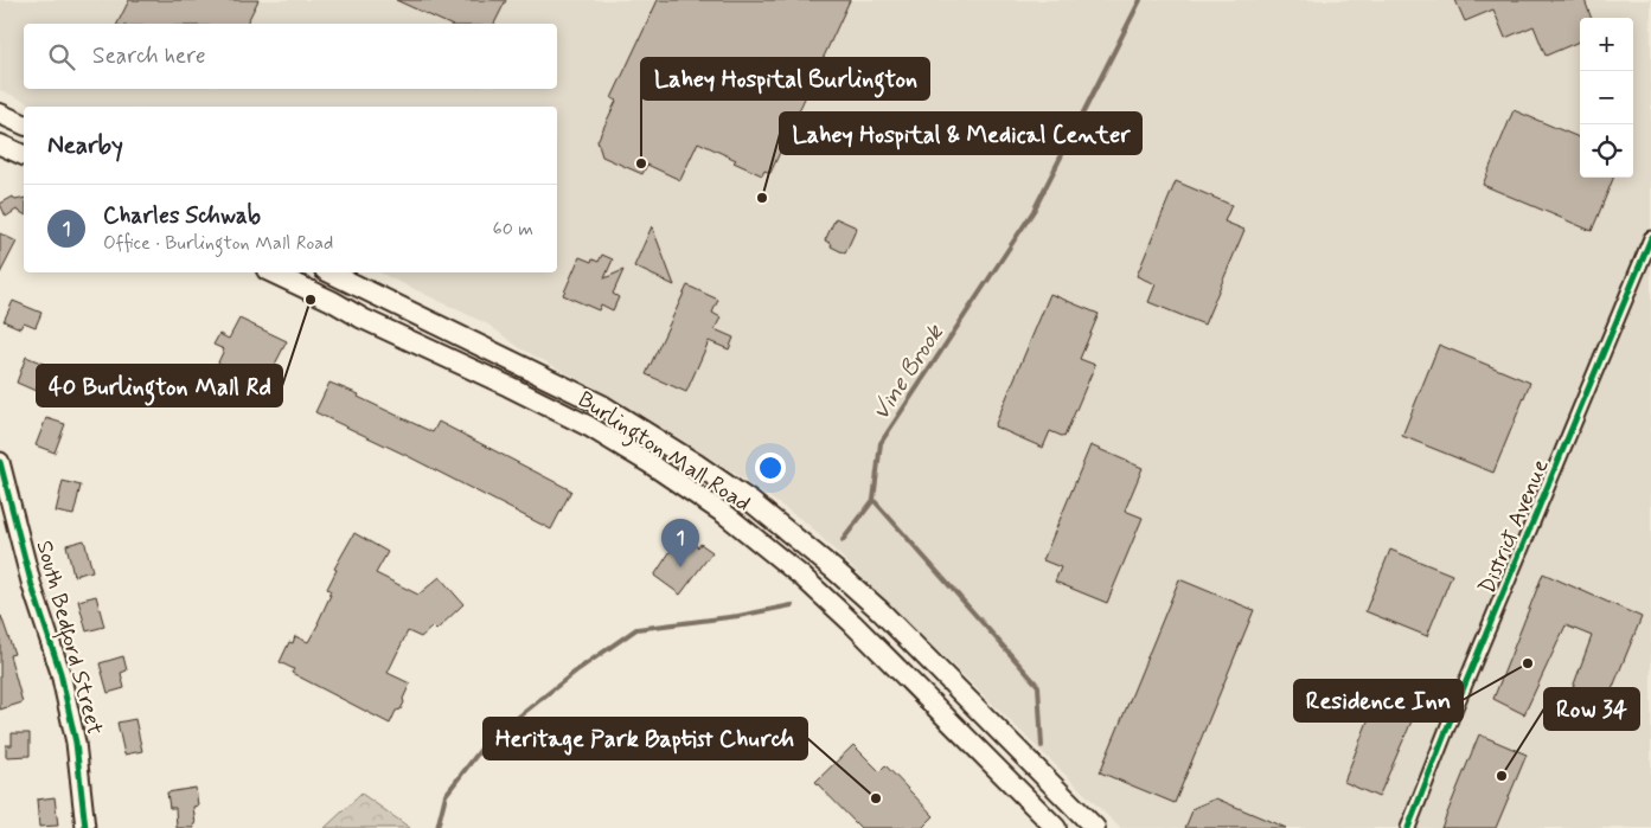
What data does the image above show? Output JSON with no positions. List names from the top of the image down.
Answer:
{
  "streets": {
    "main road": ["Burlington Mall Road"],
    "street": ["District Avenue", "South Bedford Street"]
  },
  "water": ["Vine Brook"],
  "places": [
    "Lahey Hospital Burlington",
    "Lahey Hospital & Medical Center",
    "40 Burlington Mall Rd",
    "Residence Inn",
    "Row 34",
    "Heritage Park Baptist Church"
  ],
  "page": {
    "map_buttons": ["+", "−"],
    "search": "Search here",
    "heading": "Nearby",
    "list": [
      {
        "mark": "1",
        "name": "Charles Schwab",
        "note": "Office · Burlington Mall Road",
        "value": "60 m"
      }
    ],
    "pins": "1"
  }
}
